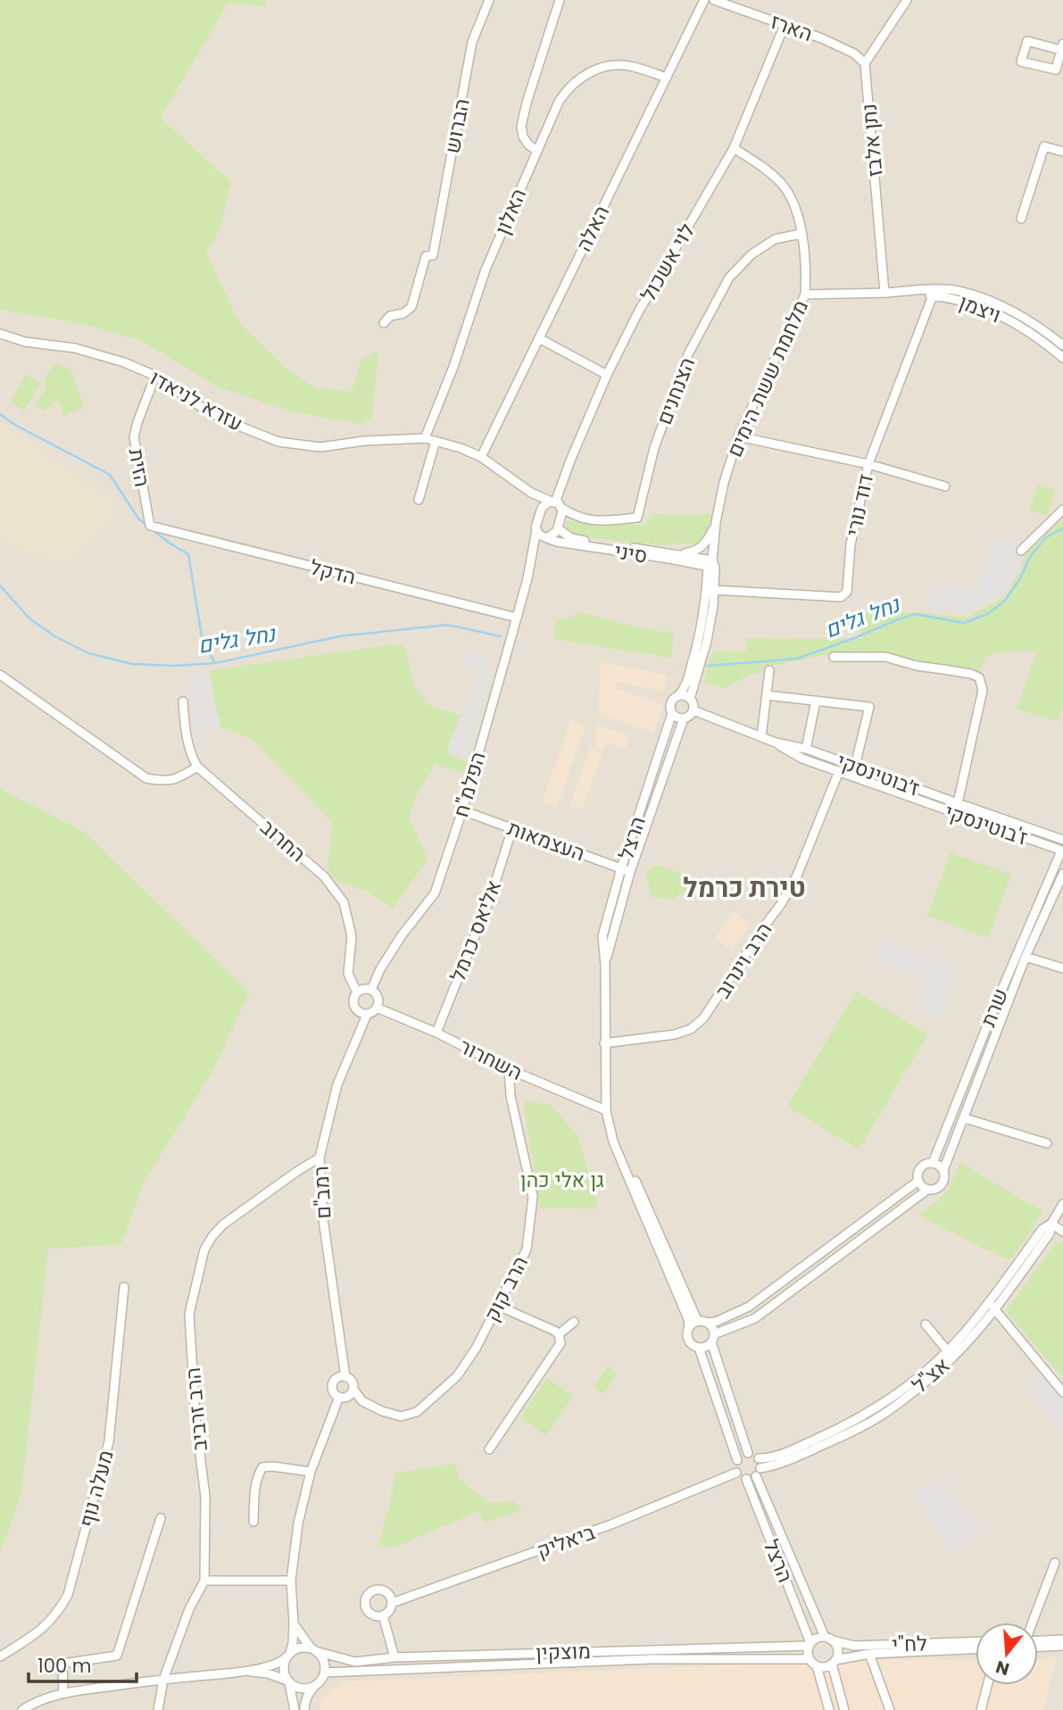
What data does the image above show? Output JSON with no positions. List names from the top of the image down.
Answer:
{
  "streets": {
    "street": [
      "הארז",
      "הברוש",
      "נתן אלבז",
      "האלון",
      "האלה",
      "לוי אשכול",
      "ויצמן",
      "מלחמת ששת הימים",
      "הצנחנים",
      "עזרא לניאדו",
      "הזית",
      "דוד נורי",
      "סיני",
      "הדקל",
      "ז׳בוטינסקי",
      "הפלמ\"ח",
      "ז'בוטינסקי",
      "הרצל",
      "החרוב",
      "העצמאות",
      "אליאס כרמל",
      "הרב וינרוב",
      "שרת",
      "השחרור",
      "רמב\"ם",
      "הרב קוק",
      "אצ\"ל",
      "הרב זרביב",
      "מעלה נוף",
      "ביאליק",
      "לח\"י",
      "מוצקין"
    ]
  },
  "crossings": [
    ["הארז", "נתן אלבז"],
    ["הארז", "לוי אשכול"],
    ["נתן אלבז", "ויצמן"],
    ["האלון", "האלה"],
    ["האלון", "עזרא לניאדו"],
    ["האלה", "עזרא לניאדו"],
    ["לוי אשכול", "מלחמת ששת הימים"],
    ["לוי אשכול", "הצנחנים"],
    ["לוי אשכול", "עזרא לניאדו"],
    ["לוי אשכול", "סיני"],
    ["לוי אשכול", "הפלמ\"ח"],
    ["ויצמן", "מלחמת ששת הימים"],
    ["ויצמן", "דוד נורי"],
    ["מלחמת ששת הימים", "הצנחנים"],
    ["מלחמת ששת הימים", "דוד נורי"],
    ["מלחמת ששת הימים", "סיני"],
    ["מלחמת ששת הימים", "ז׳בוטינסקי"],
    ["מלחמת ששת הימים", "הרצל"],
    ["הצנחנים", "עזרא לניאדו"],
    ["הצנחנים", "סיני"],
    ["הצנחנים", "הפלמ\"ח"],
    ["עזרא לניאדו", "הזית"],
    ["עזרא לניאדו", "סיני"],
    ["עזרא לניאדו", "הפלמ\"ח"],
    ["הזית", "הדקל"],
    ["סיני", "הפלמ\"ח"],
    ["הדקל", "הפלמ\"ח"],
    ["ז׳בוטינסקי", "ז'בוטינסקי"],
    ["ז׳בוטינסקי", "הרצל"],
    ["ז׳בוטינסקי", "שרת"],
    ["הפלמ\"ח", "החרוב"],
    ["הפלמ\"ח", "העצמאות"],
    ["הפלמ\"ח", "השחרור"],
    ["הפלמ\"ח", "רמב\"ם"],
    ["ז'בוטינסקי", "הרב וינרוב"],
    ["ז'בוטינסקי", "שרת"],
    ["הרצל", "העצמאות"],
    ["הרצל", "הרב וינרוב"],
    ["הרצל", "השחרור"],
    ["הרצל", "אצ\"ל"],
    ["הרצל", "ביאליק"],
    ["הרצל", "לח\"י"],
    ["הרצל", "מוצקין"],
    ["החרוב", "השחרור"],
    ["החרוב", "רמב\"ם"],
    ["העצמאות", "אליאס כרמל"],
    ["אליאס כרמל", "השחרור"],
    ["השחרור", "רמב\"ם"],
    ["השחרור", "הרב קוק"],
    ["רמב\"ם", "הרב קוק"],
    ["רמב\"ם", "הרב זרביב"],
    ["רמב\"ם", "מוצקין"],
    ["אצ\"ל", "ביאליק"],
    ["לח\"י", "מוצקין"]
  ],
  "districts": ["טירת כרמל"],
  "water": ["נחל גלים"],
  "parks": ["גן אלי כהן"],
  "scale_bar": "100 m",
  "north": "bottom"
}
